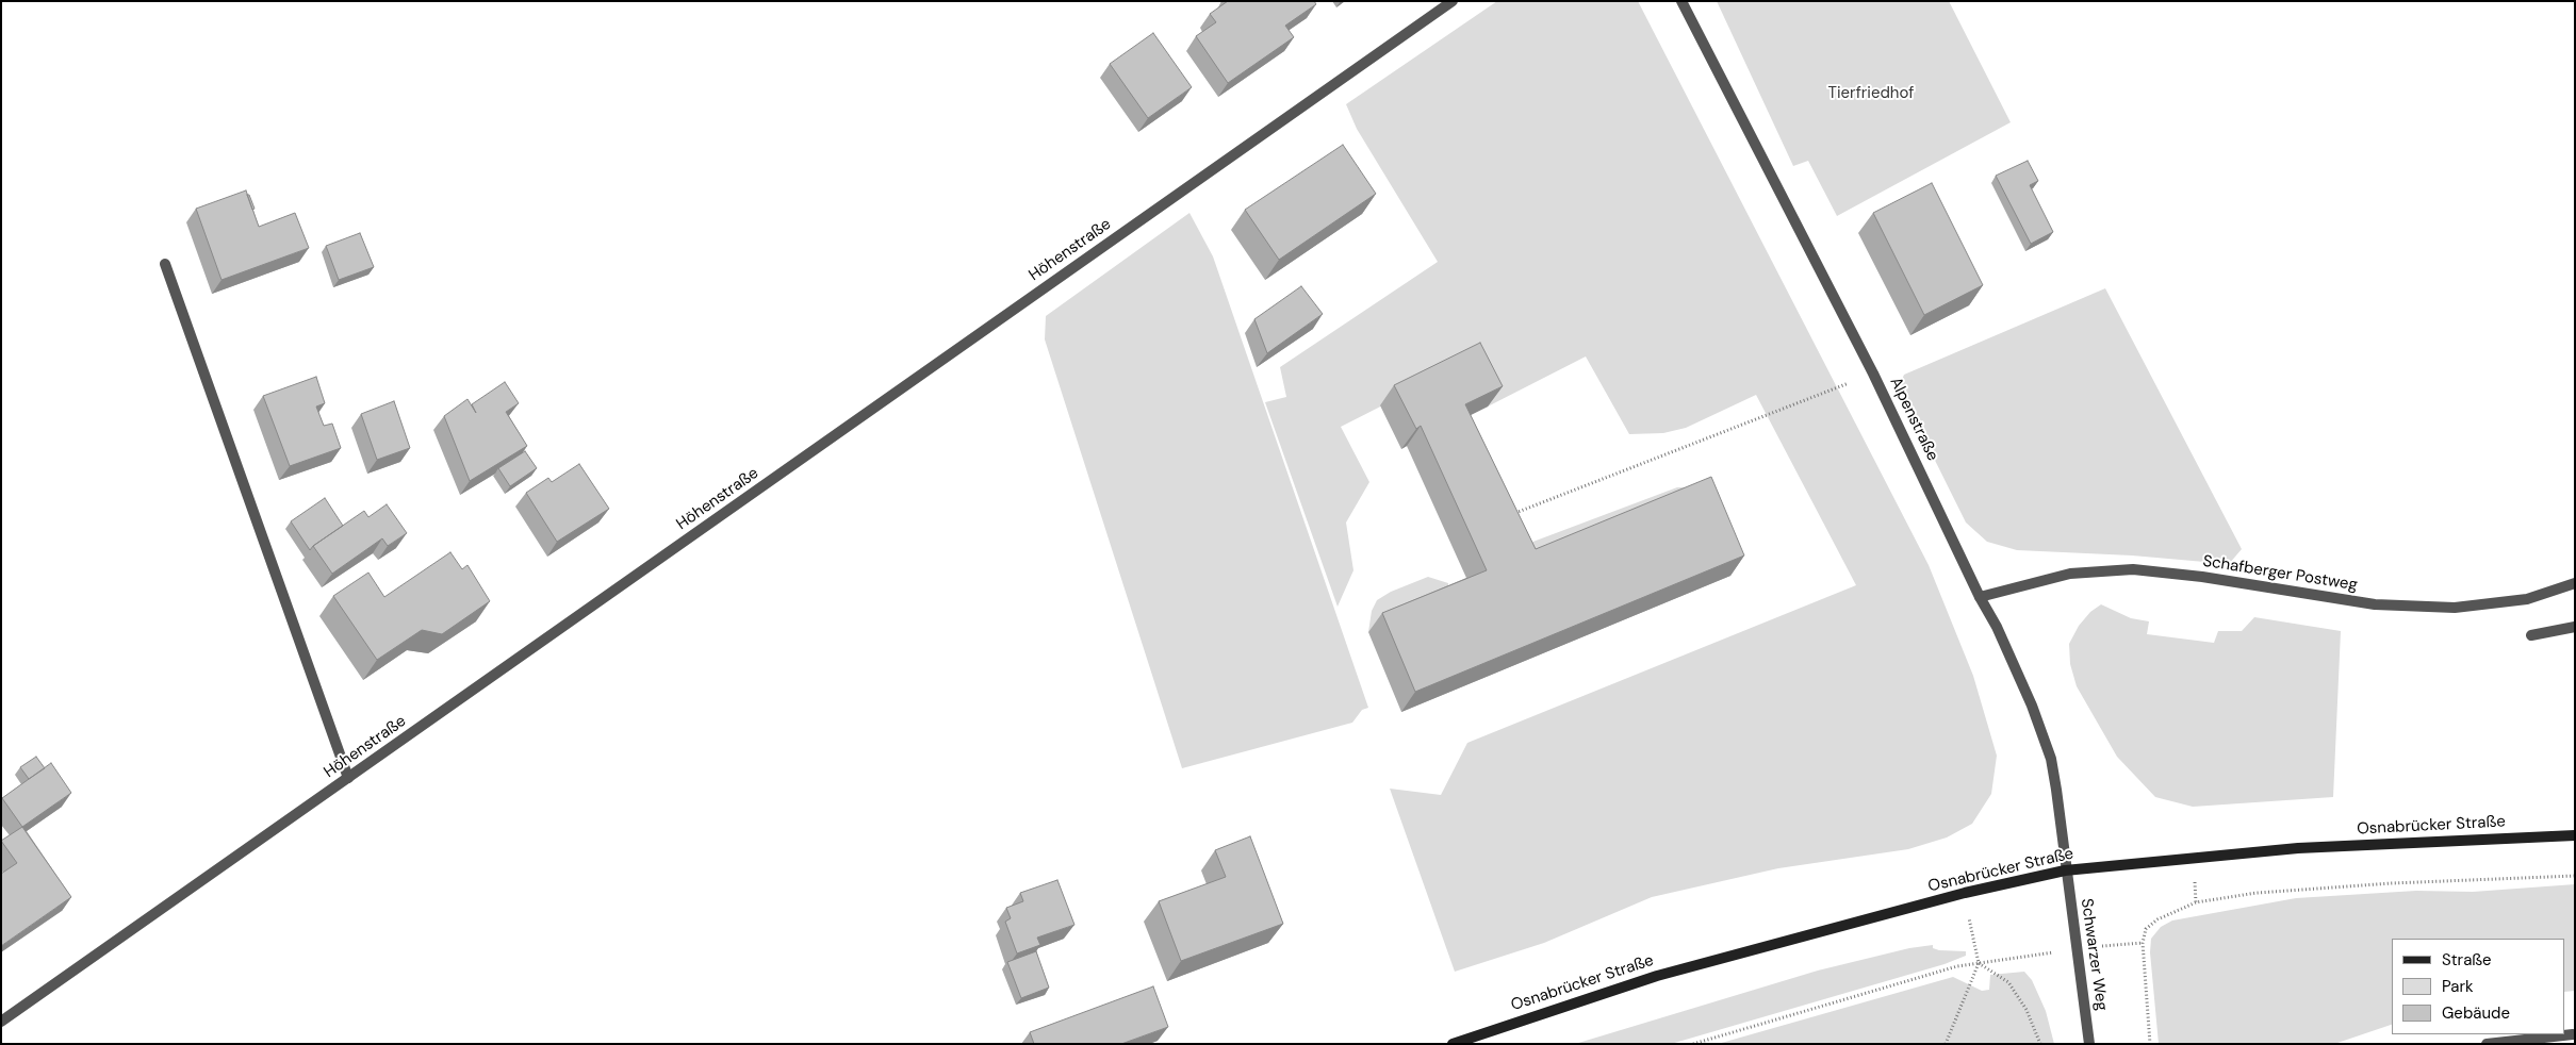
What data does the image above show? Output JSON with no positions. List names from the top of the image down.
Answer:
{
  "streets": {
    "main road": ["Osnabrücker Straße"],
    "street": [
      "Höhenstraße",
      "Alpenstraße",
      "Schafberger Postweg",
      "Schwarzer Weg"
    ]
  },
  "crossings": [
    ["Alpenstraße", "Schafberger Postweg"],
    ["Alpenstraße", "Osnabrücker Straße"],
    ["Alpenstraße", "Schwarzer Weg"],
    ["Osnabrücker Straße", "Schwarzer Weg"]
  ],
  "parks": ["Tierfriedhof"],
  "legend": ["Straße", "Park", "Gebäude"]
}
